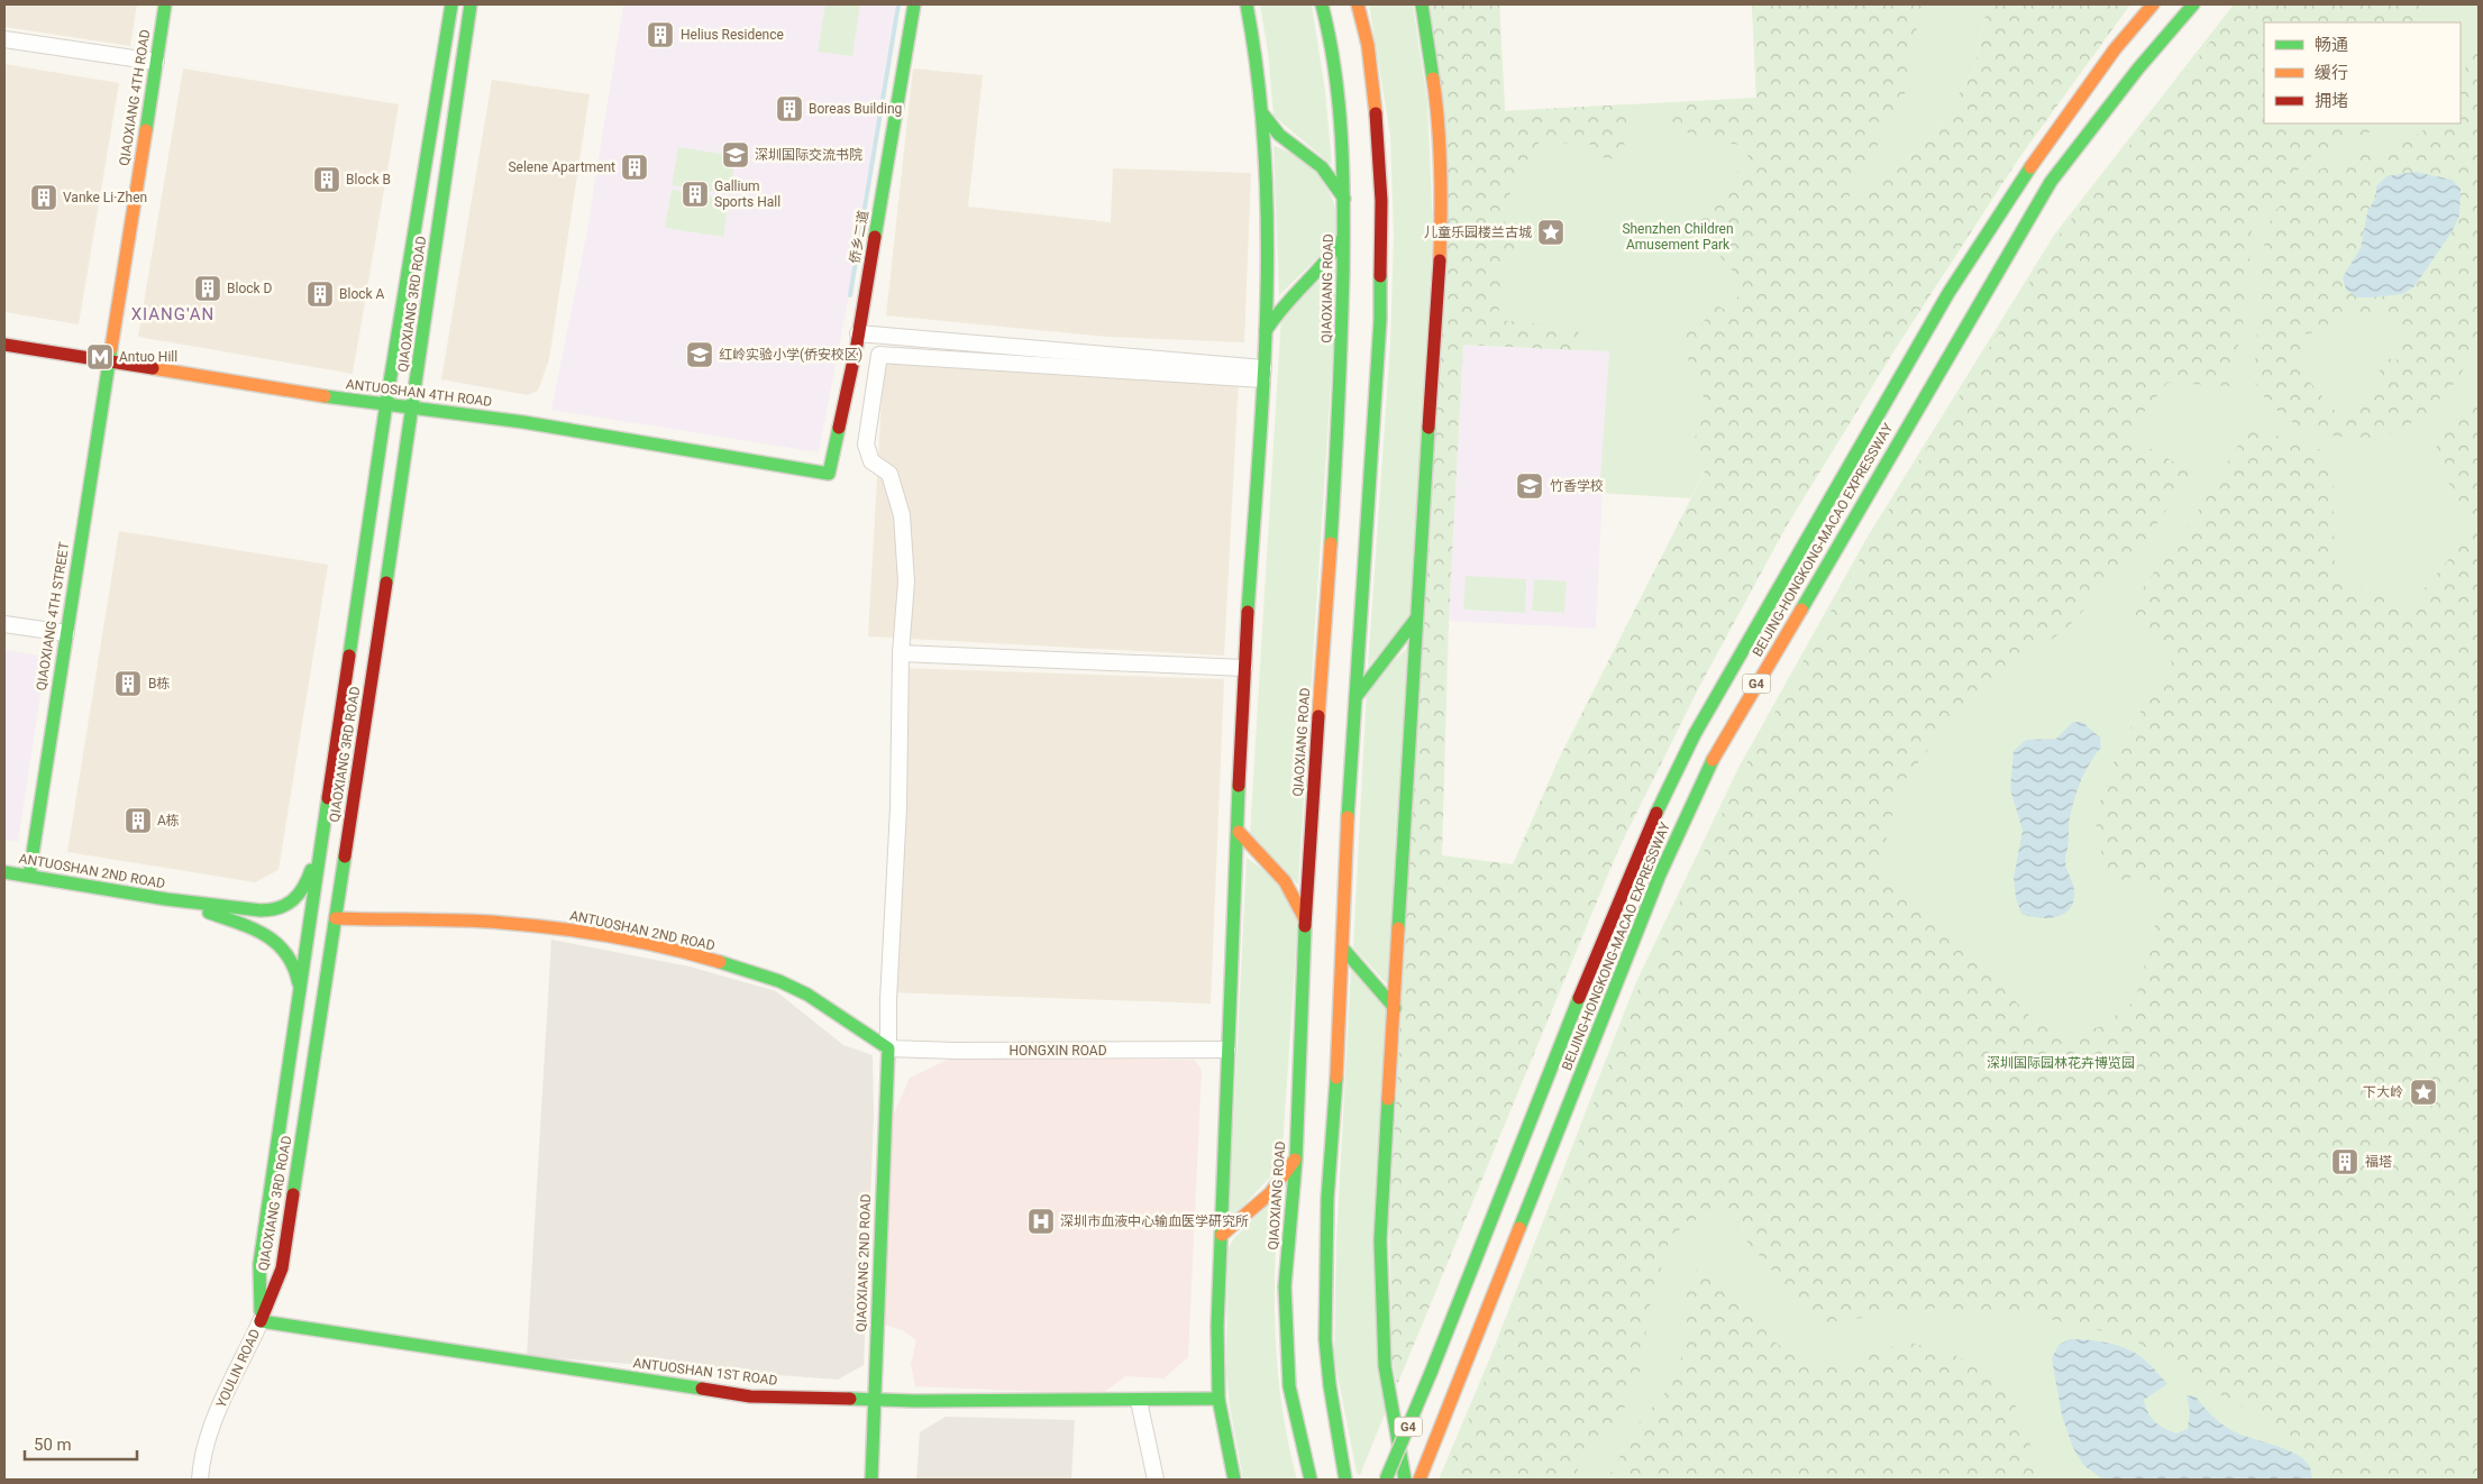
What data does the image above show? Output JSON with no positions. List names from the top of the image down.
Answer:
{
  "streets": {
    "main road": [
      "QIAOXIANG 4TH ROAD",
      "侨乡二道",
      "QIAOXIANG ROAD",
      "QIAOXIANG 3RD ROAD",
      "ANTUOSHAN 4TH ROAD",
      "BEIJING-HONGKONG-MACAO EXPRESSWAY",
      "QIAOXIANG 4TH STREET",
      "G4",
      "ANTUOSHAN 2ND ROAD",
      "QIAOXIANG 2ND ROAD",
      "ANTUOSHAN 1ST ROAD"
    ],
    "street": ["HONGXIN ROAD", "YOULIN ROAD"]
  },
  "crossings": [
    ["QIAOXIANG 4TH ROAD", "ANTUOSHAN 4TH ROAD"],
    ["QIAOXIANG 4TH ROAD", "QIAOXIANG 4TH STREET"],
    ["侨乡二道", "ANTUOSHAN 4TH ROAD"],
    ["QIAOXIANG 3RD ROAD", "ANTUOSHAN 4TH ROAD"],
    ["QIAOXIANG 3RD ROAD", "ANTUOSHAN 2ND ROAD"],
    ["QIAOXIANG 3RD ROAD", "YOULIN ROAD"],
    ["QIAOXIANG 3RD ROAD", "ANTUOSHAN 1ST ROAD"],
    ["ANTUOSHAN 4TH ROAD", "QIAOXIANG 4TH STREET"],
    ["QIAOXIANG 4TH STREET", "ANTUOSHAN 2ND ROAD"],
    ["ANTUOSHAN 2ND ROAD", "HONGXIN ROAD"],
    ["ANTUOSHAN 2ND ROAD", "QIAOXIANG 2ND ROAD"],
    ["HONGXIN ROAD", "QIAOXIANG 2ND ROAD"],
    ["QIAOXIANG 2ND ROAD", "ANTUOSHAN 1ST ROAD"],
    ["YOULIN ROAD", "ANTUOSHAN 1ST ROAD"]
  ],
  "districts": ["XIANG'AN"],
  "parks": ["Shenzhen Children Amusement Park", "深圳国际园林花卉博览园"],
  "places": {
    "building": [
      "Helius Residence",
      "Boreas Building",
      "Selene Apartment",
      "Block B",
      "Gallium Sports Hall",
      "Vanke Li·Zhen",
      "Block D",
      "Block A",
      "B栋",
      "A栋",
      "福塔"
    ],
    "school or university": ["深圳国际交流书院", "红岭实验小学(侨安校区)", "竹香学校"],
    "place": ["儿童乐园楼兰古城", "下大岭"],
    "metro station": ["Antuo Hill"],
    "hospital": ["深圳市血液中心输血医学研究所"]
  },
  "legend": ["畅通", "缓行", "拥堵"],
  "scale_bar": "50 m"
}
